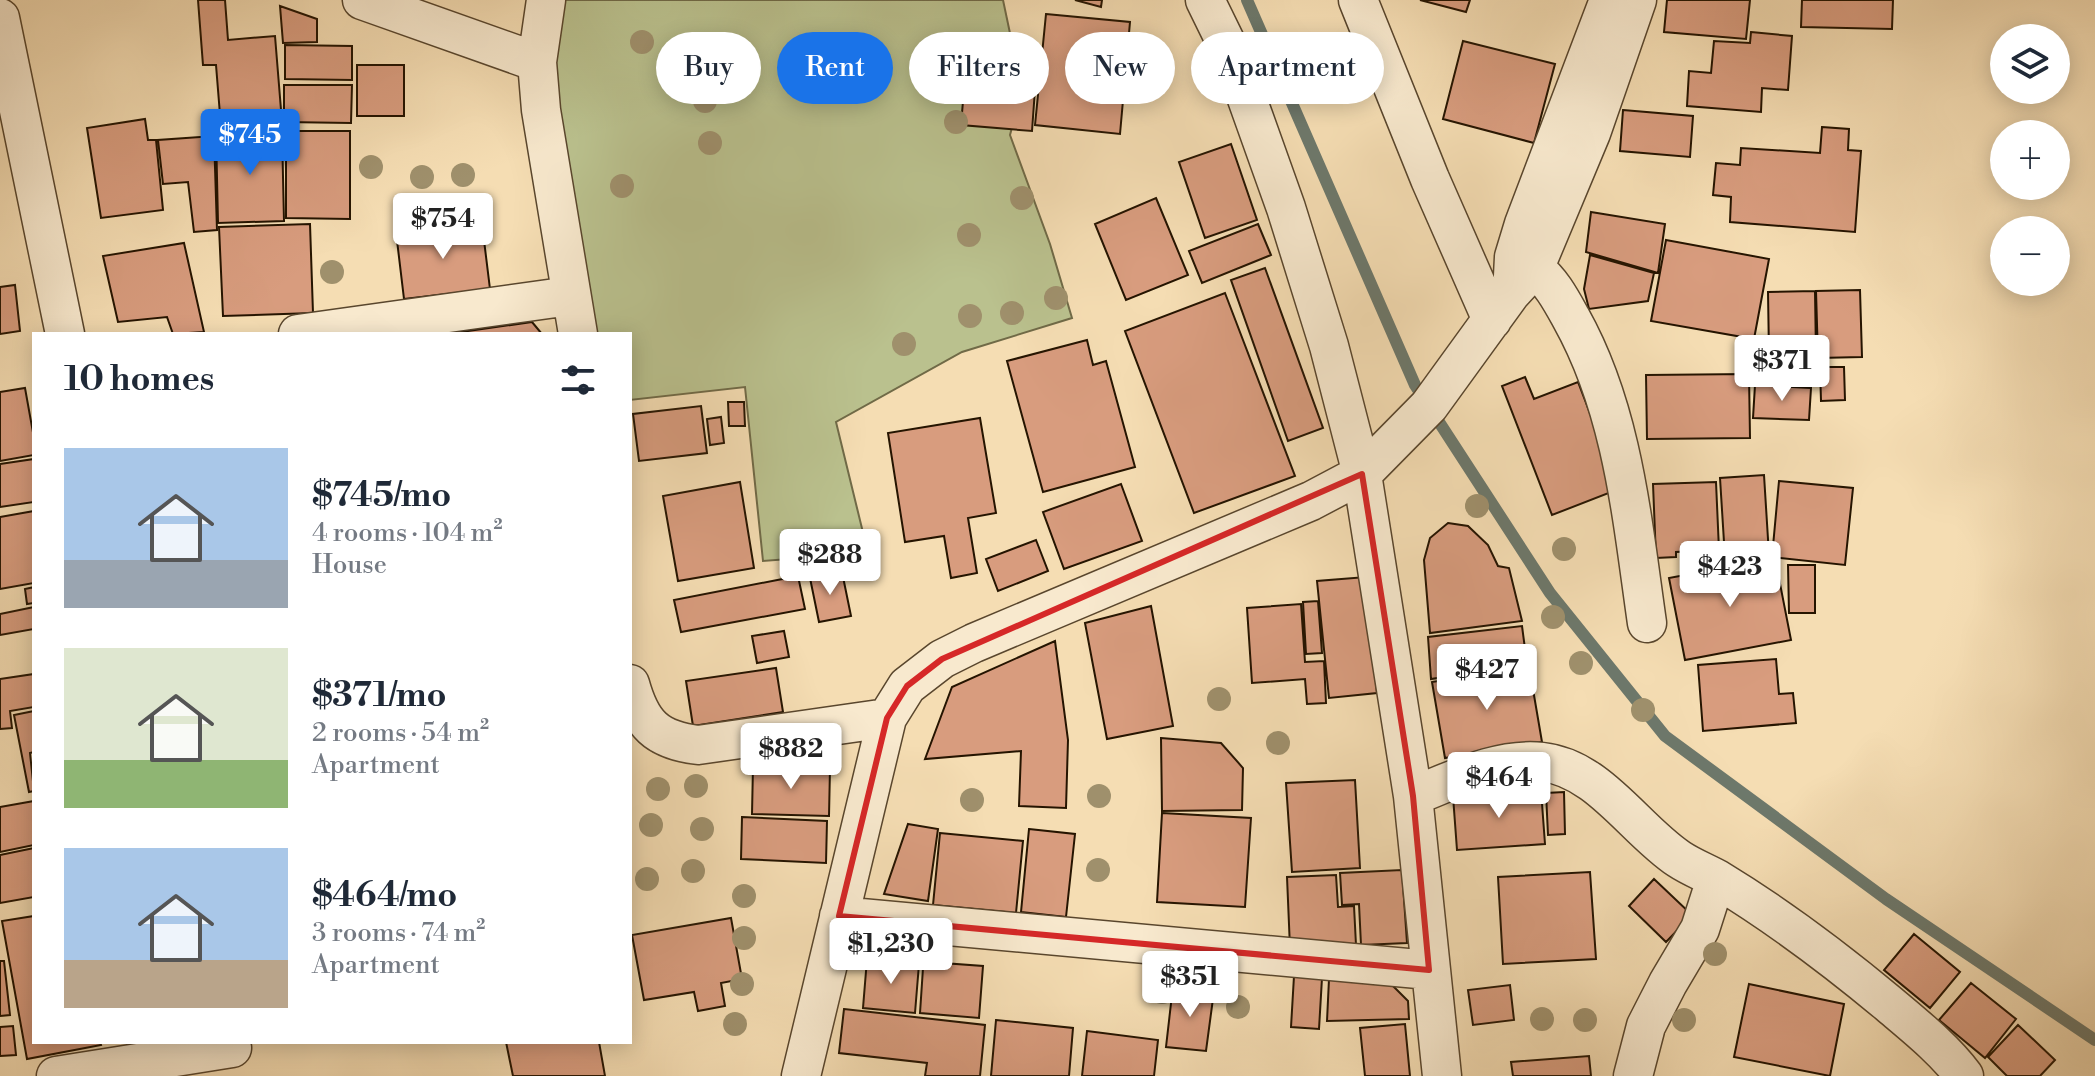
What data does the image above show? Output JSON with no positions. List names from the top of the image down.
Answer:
{
  "page": {
    "map_buttons": ["+", "−"],
    "chip": [
      "Buy",
      "Rent",
      "Filters",
      "New",
      "Apartment"
    ],
    "price": [
      "$745",
      "$754",
      "$371",
      "$288",
      "$423",
      "$427",
      "$882",
      "$464",
      "$1,230",
      "$351"
    ],
    "heading": "10 homes",
    "list": [
      {
        "name": "$745/mo",
        "note": "4 rooms · 104 m² · House"
      },
      {
        "name": "$371/mo",
        "note": "2 rooms · 54 m² · Apartment"
      },
      {
        "name": "$464/mo",
        "note": "3 rooms · 74 m² · Apartment"
      }
    ]
  }
}
